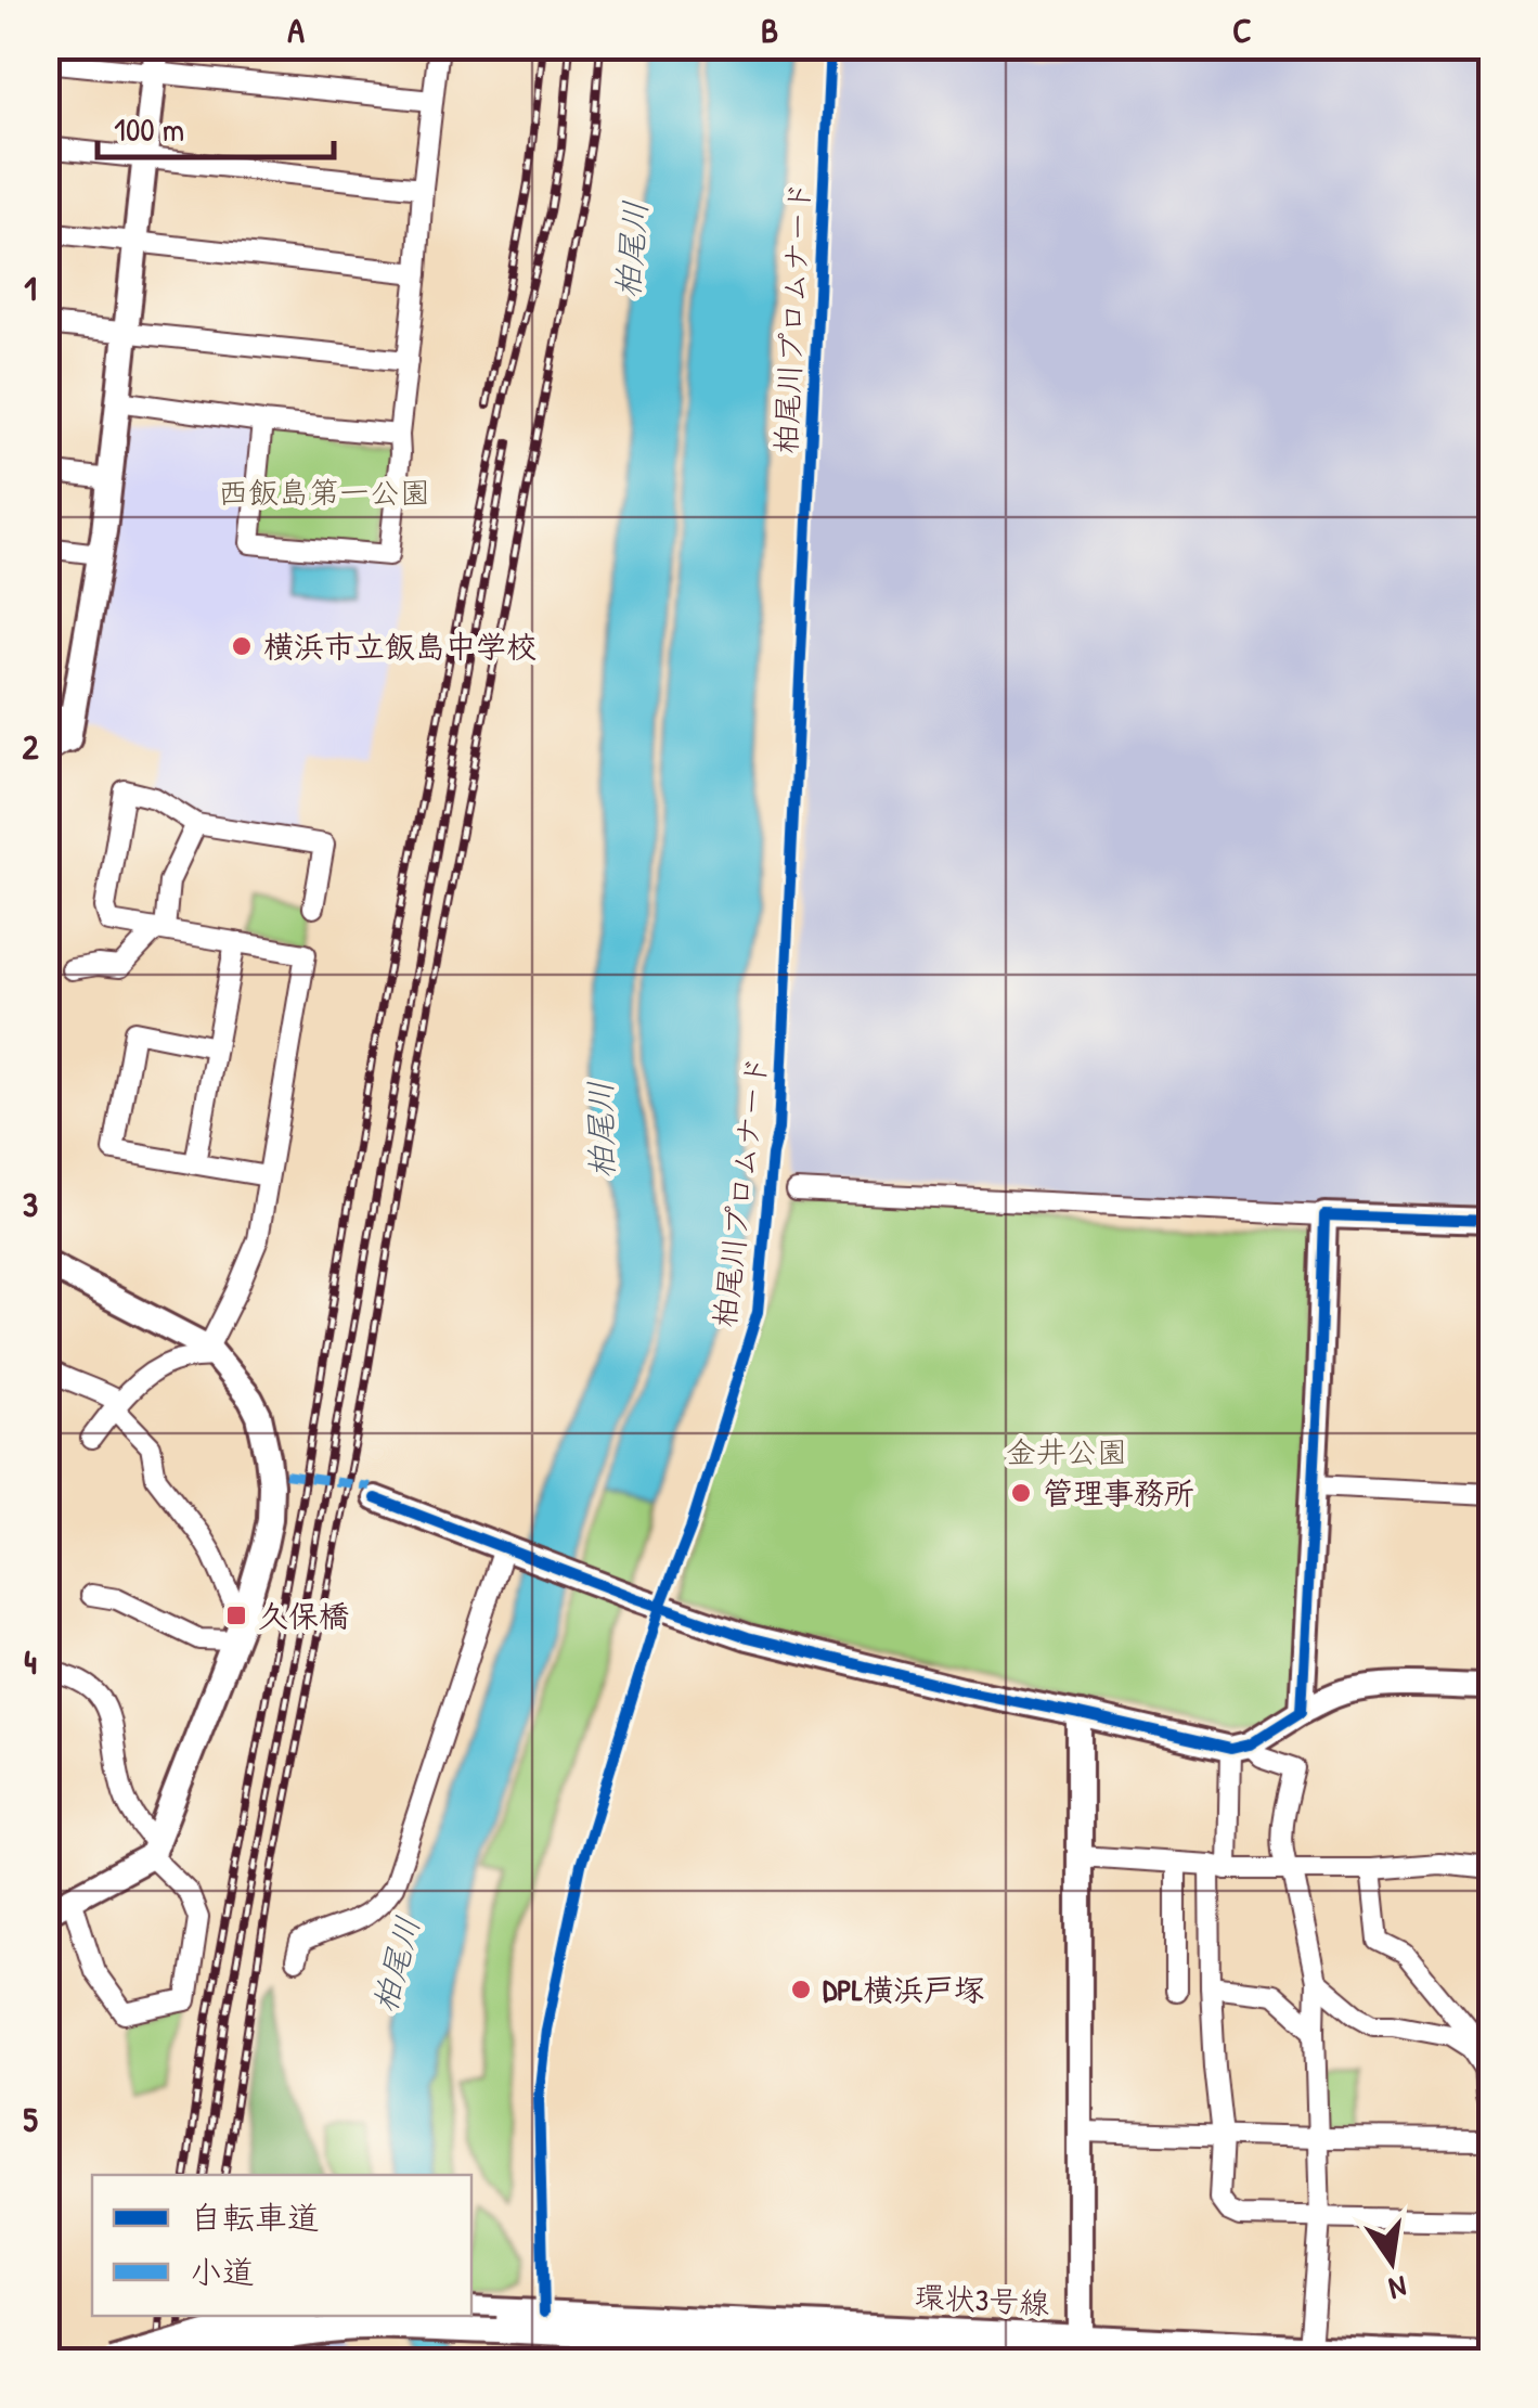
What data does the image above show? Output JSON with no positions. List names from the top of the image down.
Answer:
{
  "streets": {
    "street": ["環状3号線"],
    "cycle path": ["柏尾川プロムナード"]
  },
  "water": ["柏尾川"],
  "parks": ["西飯島第一公園", "金井公園"],
  "places": {
    "other": ["横浜市立飯島中学校", "管理事務所", "DPL横浜戸塚"],
    "transit": ["久保橋"]
  },
  "legend": ["自転車道", "小道"],
  "scale_bar": "100 m",
  "north": "bottom",
  "grid": {
    "columns": ["A", "B", "C"],
    "rows": [
      "1",
      "2",
      "3",
      "4",
      "5"
    ]
  }
}
